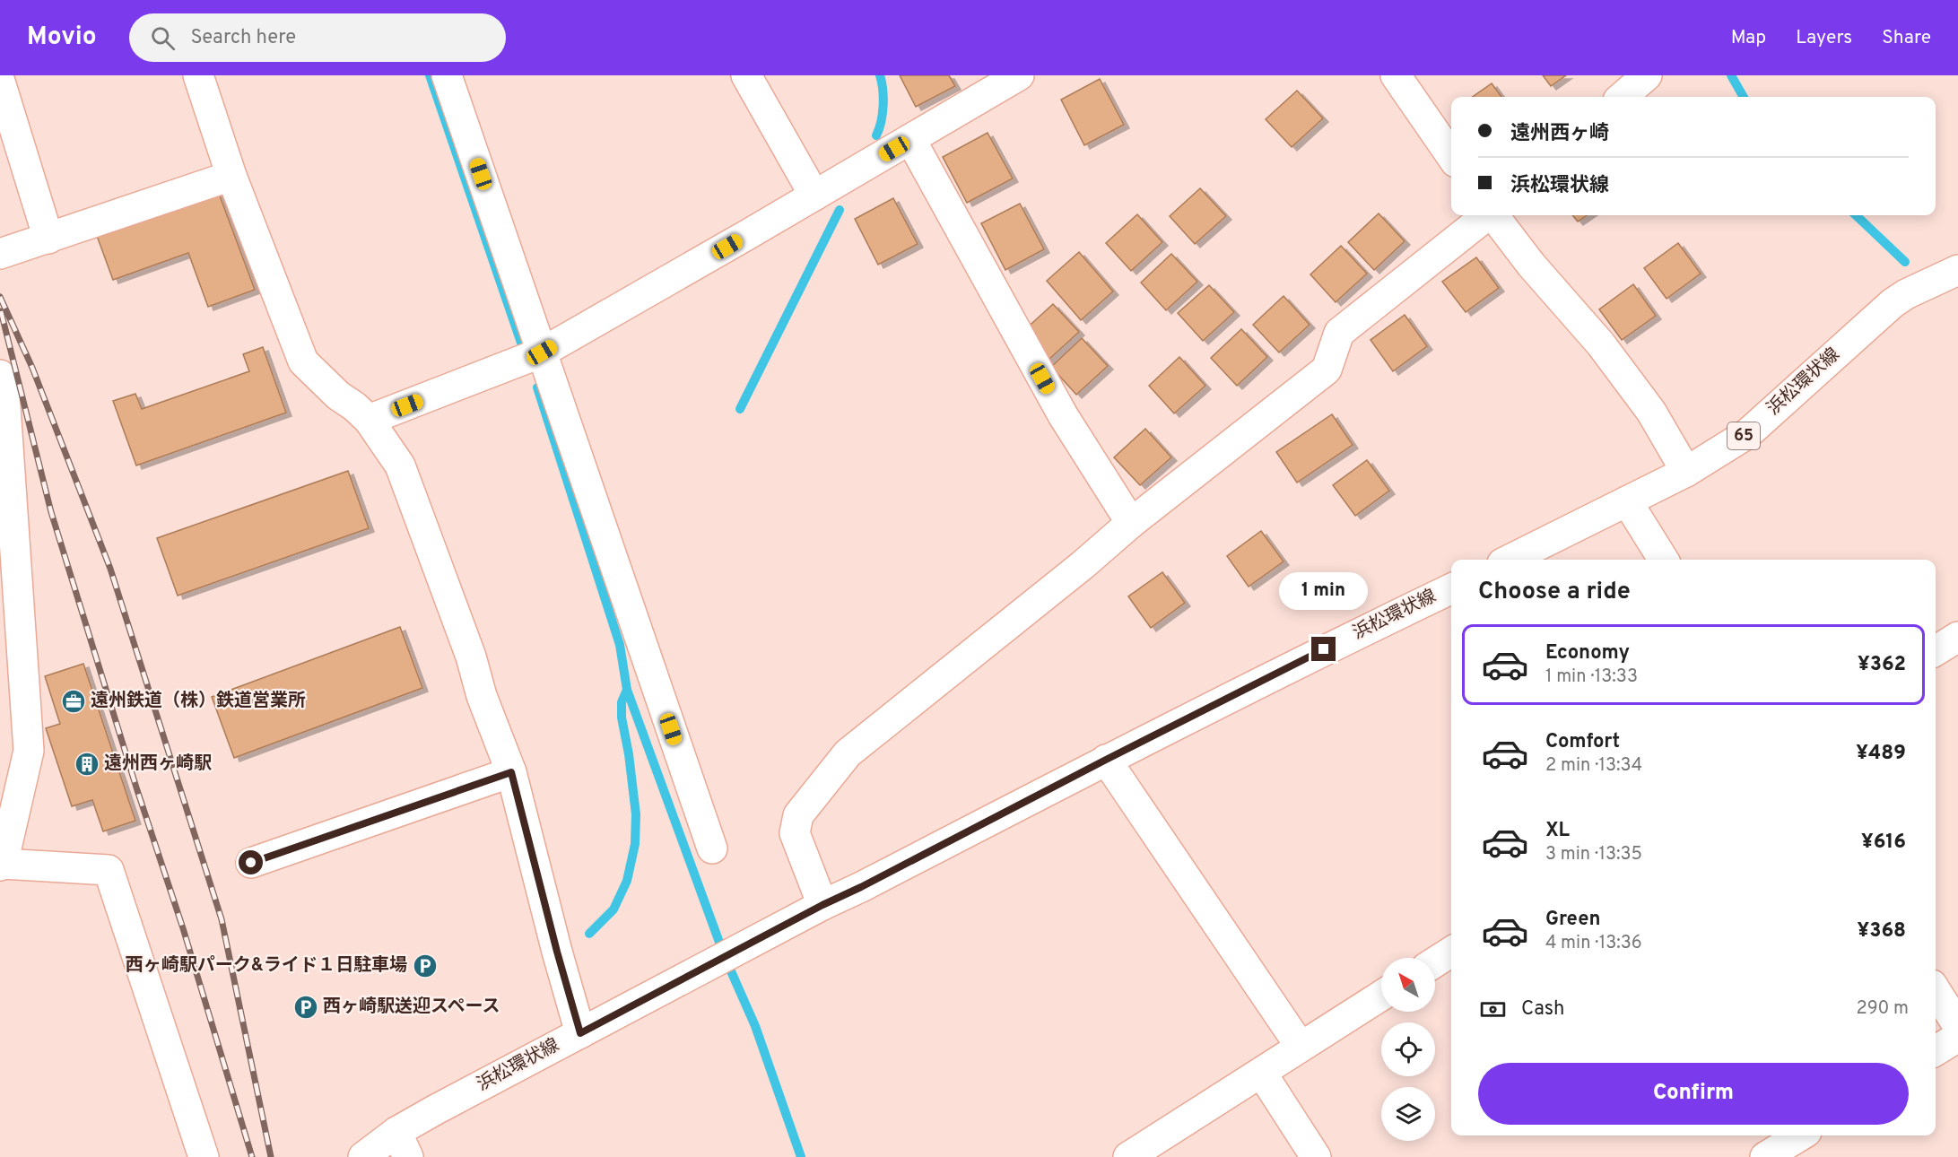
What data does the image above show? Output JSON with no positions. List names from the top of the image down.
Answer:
{
  "streets": {
    "street": ["浜松環状線", "65"]
  },
  "places": {
    "office": ["遠州鉄道（株）鉄道営業所"],
    "building": ["遠州西ヶ崎駅"],
    "parking": ["西ヶ崎駅パーク&ライド１日駐車場", "西ヶ崎駅送迎スペース"]
  },
  "north": "top left",
  "page": {
    "header": "Movio",
    "search": "Search here",
    "nav": ["Map", "Layers", "Share"],
    "banner": ["遠州西ヶ崎", "浜松環状線"],
    "heading": "Choose a ride",
    "bubble": "1 min",
    "list": [
      {
        "name": "Economy",
        "note": "1 min · 13:33",
        "value": "¥362"
      },
      {
        "name": "Comfort",
        "note": "2 min · 13:34",
        "value": "¥489"
      },
      {
        "name": "XL",
        "note": "3 min · 13:35",
        "value": "¥616"
      },
      {
        "name": "Green",
        "note": "4 min · 13:36",
        "value": "¥368"
      }
    ],
    "pay": ["Cash", "290 m"],
    "buttons": "Confirm"
  }
}
